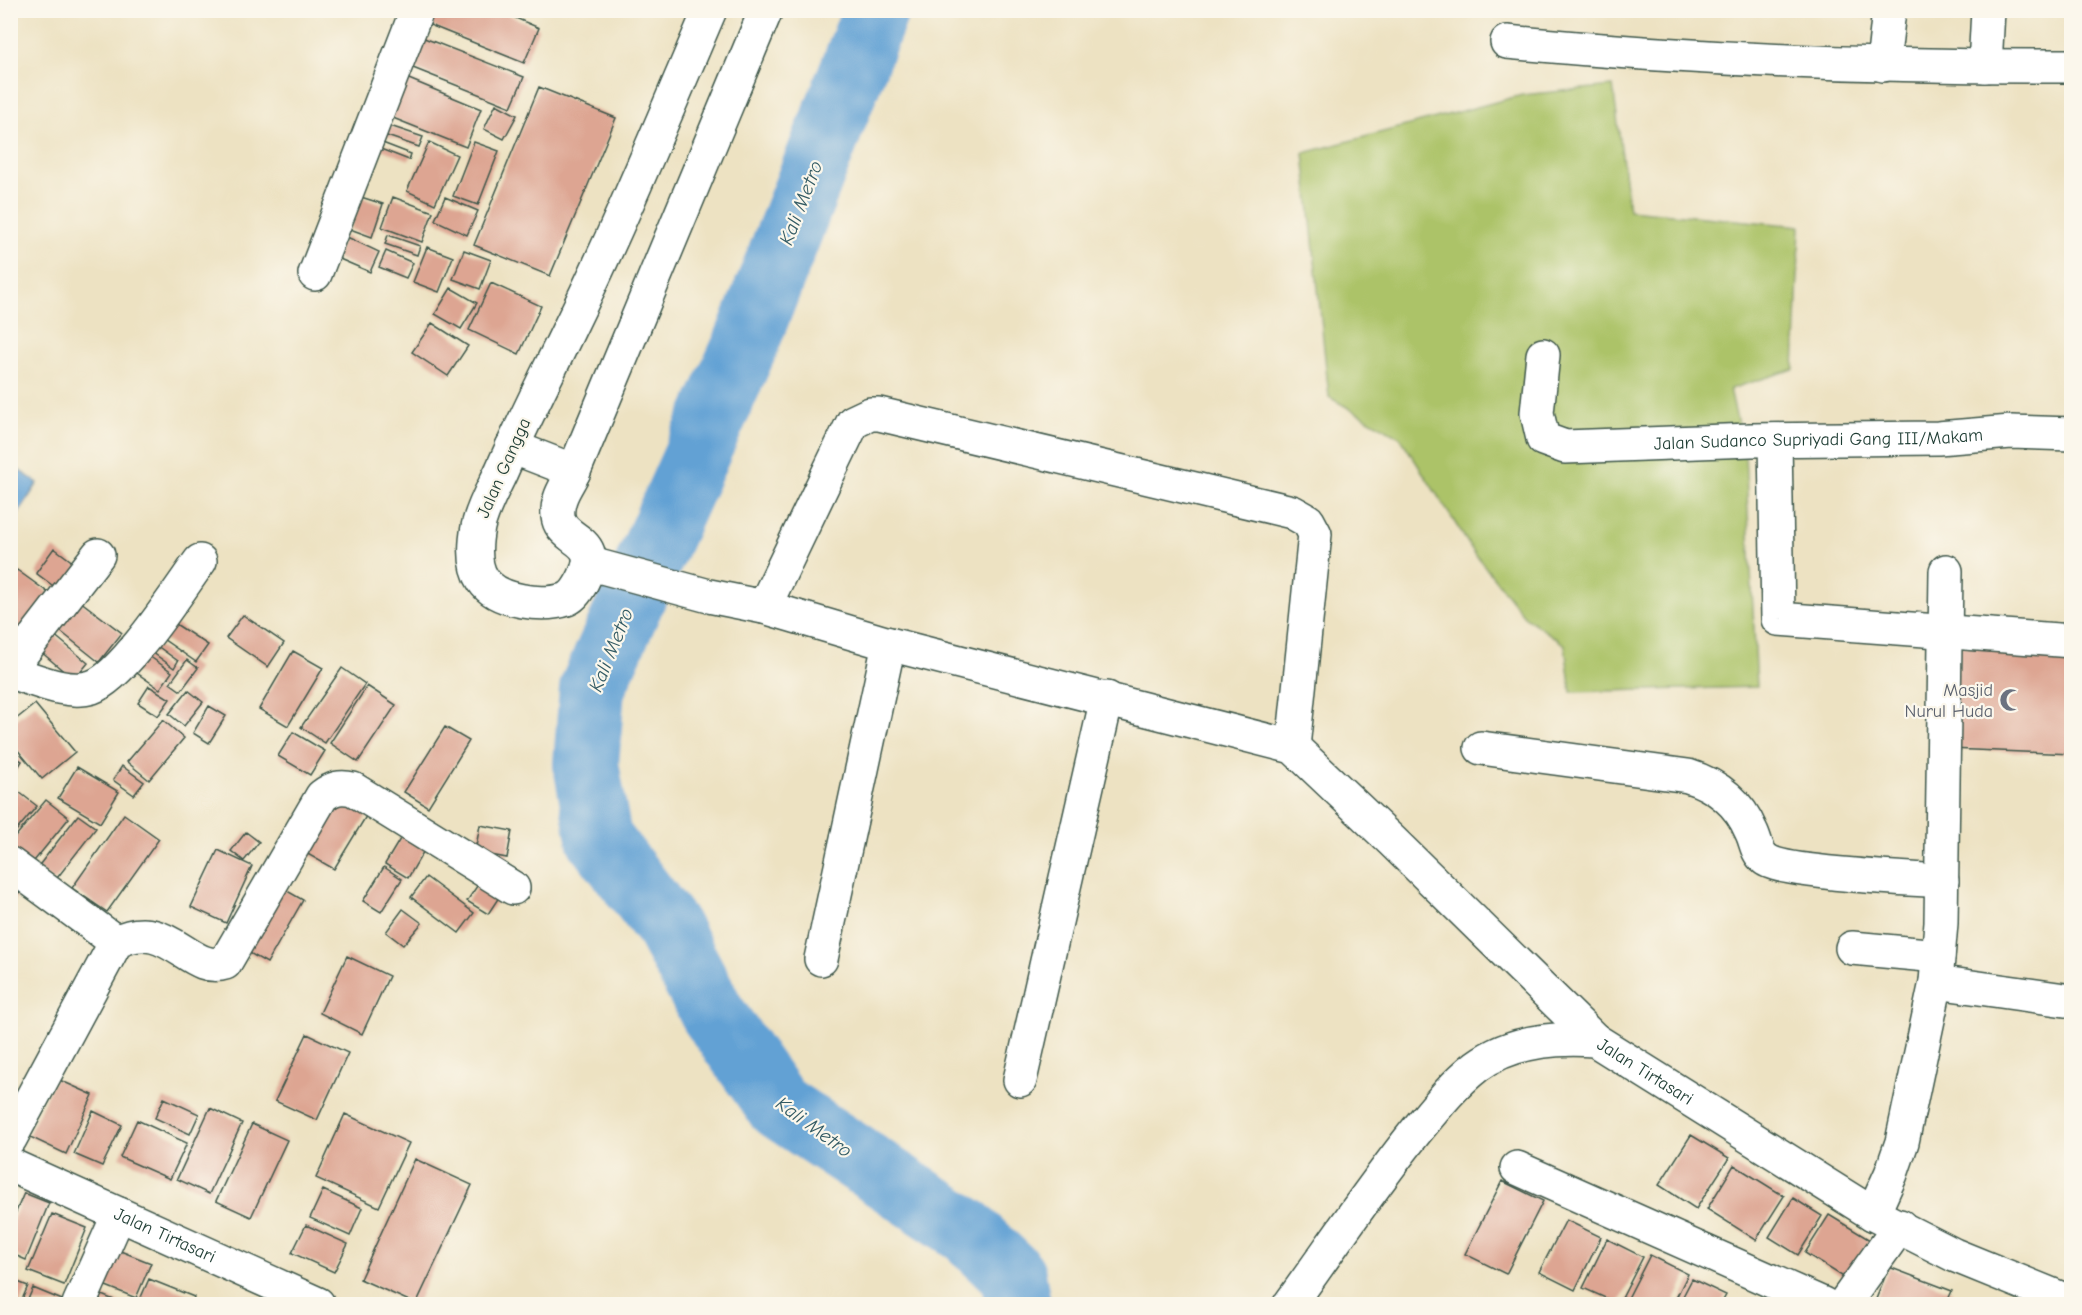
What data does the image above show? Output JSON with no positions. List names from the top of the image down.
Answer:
{
  "streets": {
    "street": ["Jalan Sudanco Supriyadi Gang III/Makam", "Jalan Gangga", "Jalan Tirtasari"]
  },
  "water": ["Kali Metro"],
  "places": {
    "mosque": ["Masjid Nurul Huda"]
  }
}
